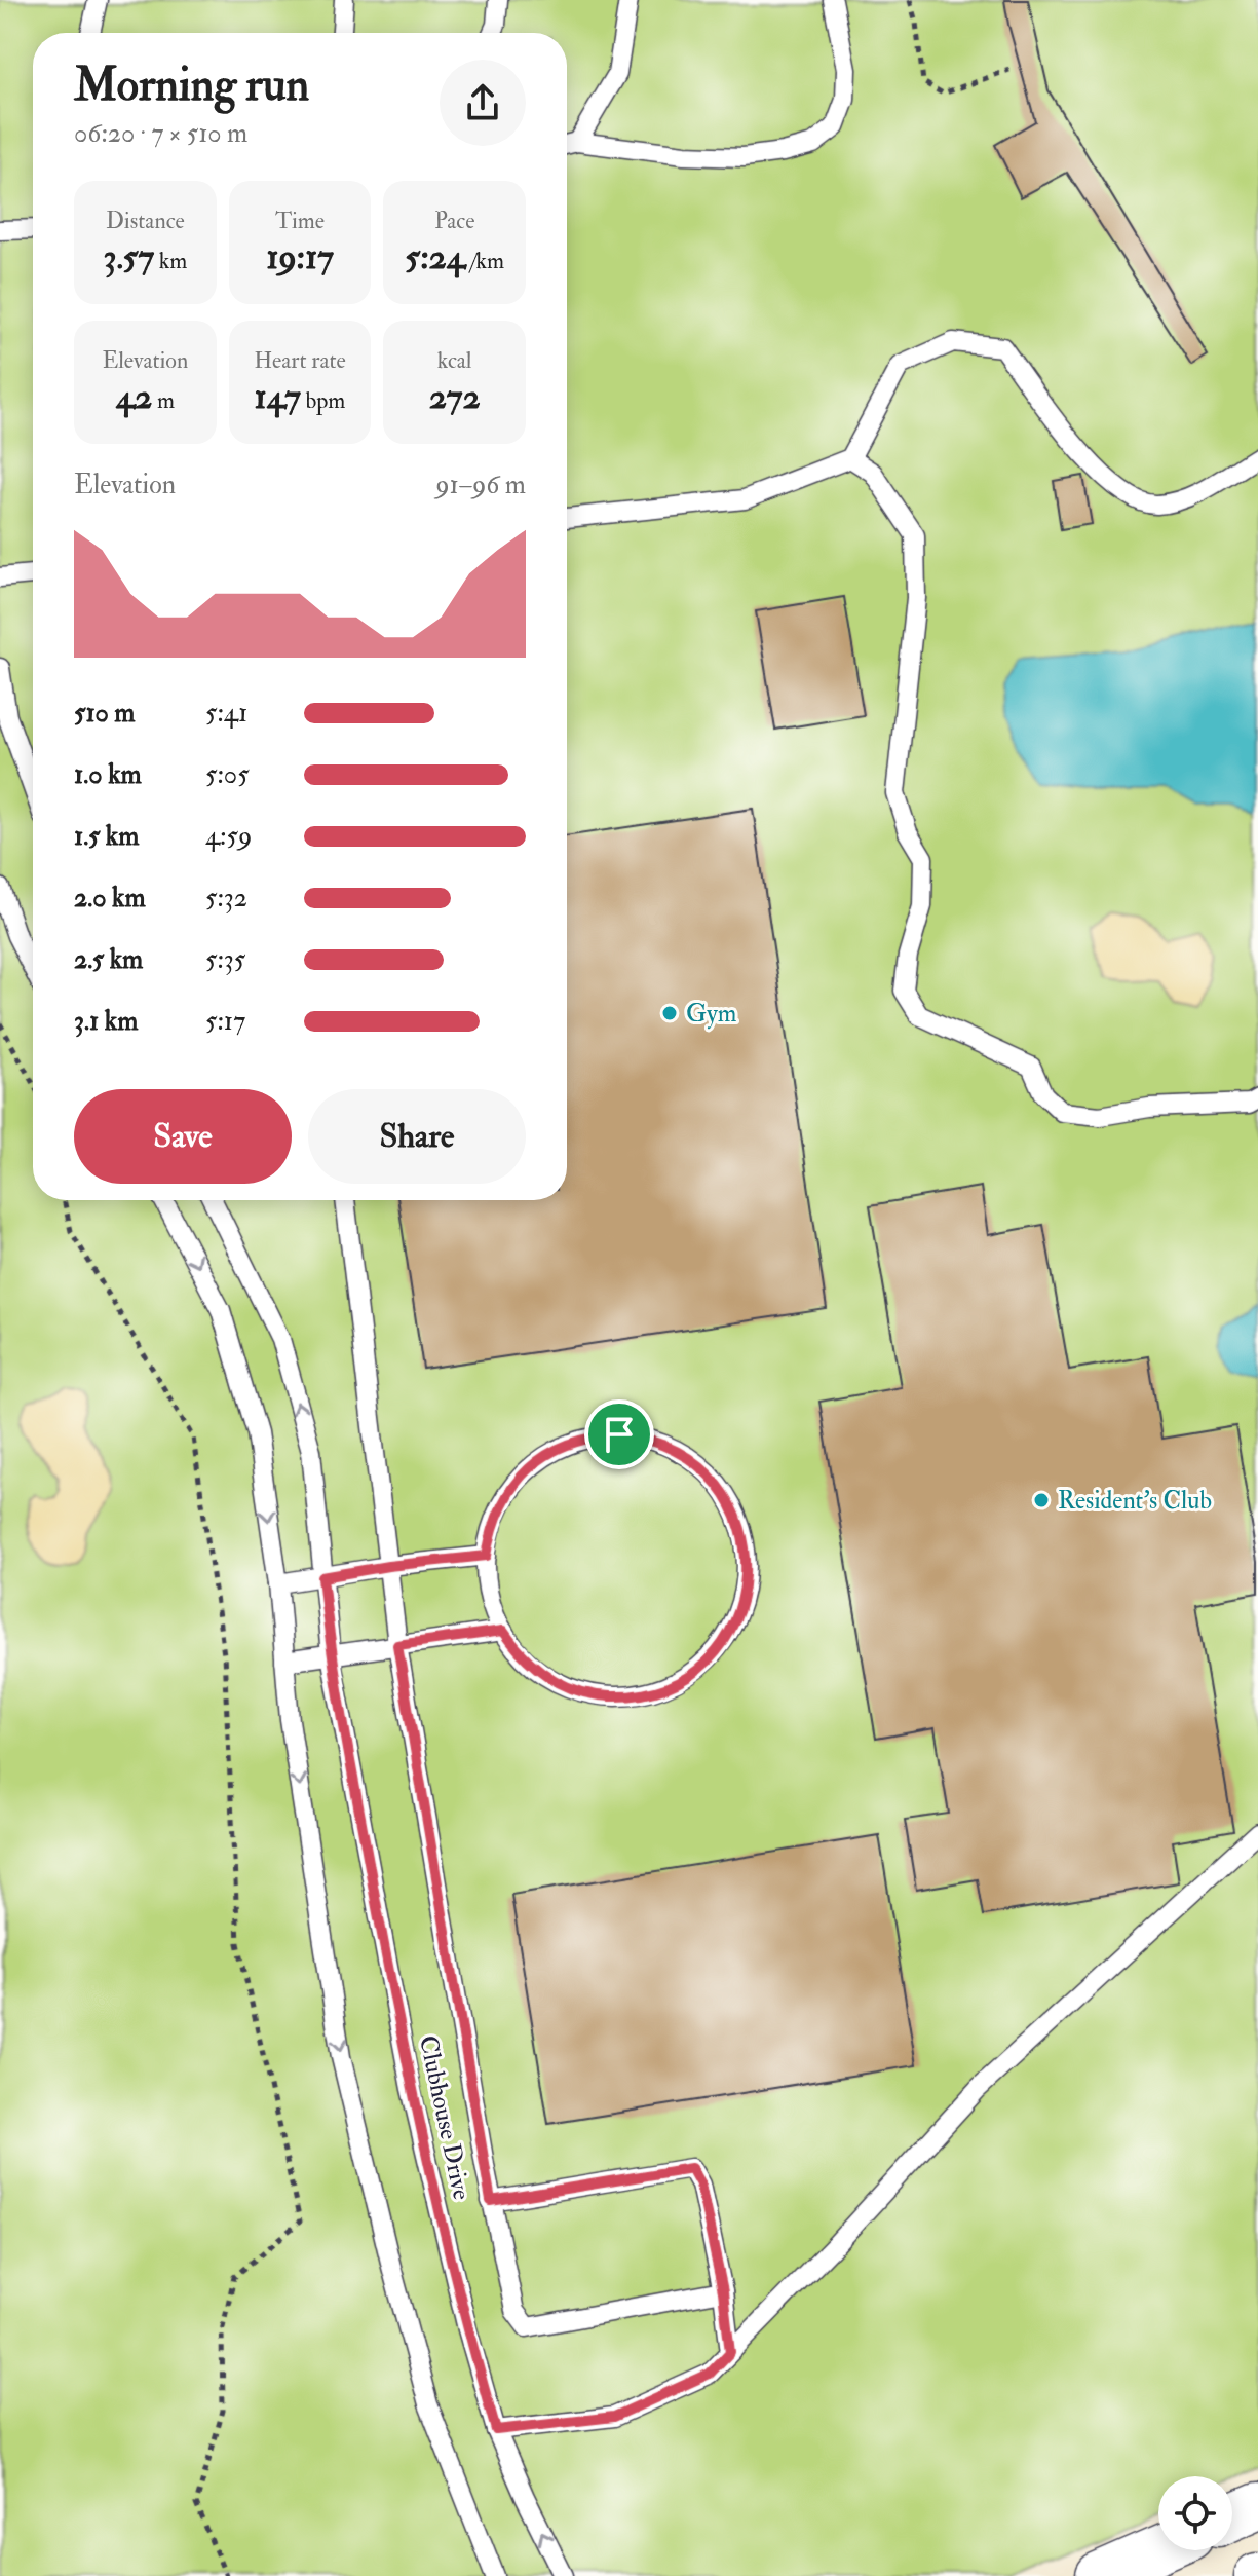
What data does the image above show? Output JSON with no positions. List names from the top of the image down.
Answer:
{
  "streets": {
    "lane": ["Clubhouse Drive"]
  },
  "places": ["Gym", "Resident's Club"],
  "page": {
    "heading": ["Morning run", "06:20 · 7 × 510 m"],
    "stats": [
      ["Distance", "3.57 km"],
      ["Time", "19:17"],
      ["Pace", "5:24 /km"],
      ["Elevation", "42 m"],
      ["Heart rate", "147 bpm"],
      ["kcal", "272"]
    ],
    "chart": ["Elevation", "91–96 m"],
    "list": [
      {
        "name": "510 m",
        "note": "5:41"
      },
      {
        "name": "1.0 km",
        "note": "5:05"
      },
      {
        "name": "1.5 km",
        "note": "4:59"
      },
      {
        "name": "2.0 km",
        "note": "5:32"
      },
      {
        "name": "2.5 km",
        "note": "5:35"
      },
      {
        "name": "3.1 km",
        "note": "5:17"
      }
    ],
    "buttons": ["Save", "Share"]
  }
}
